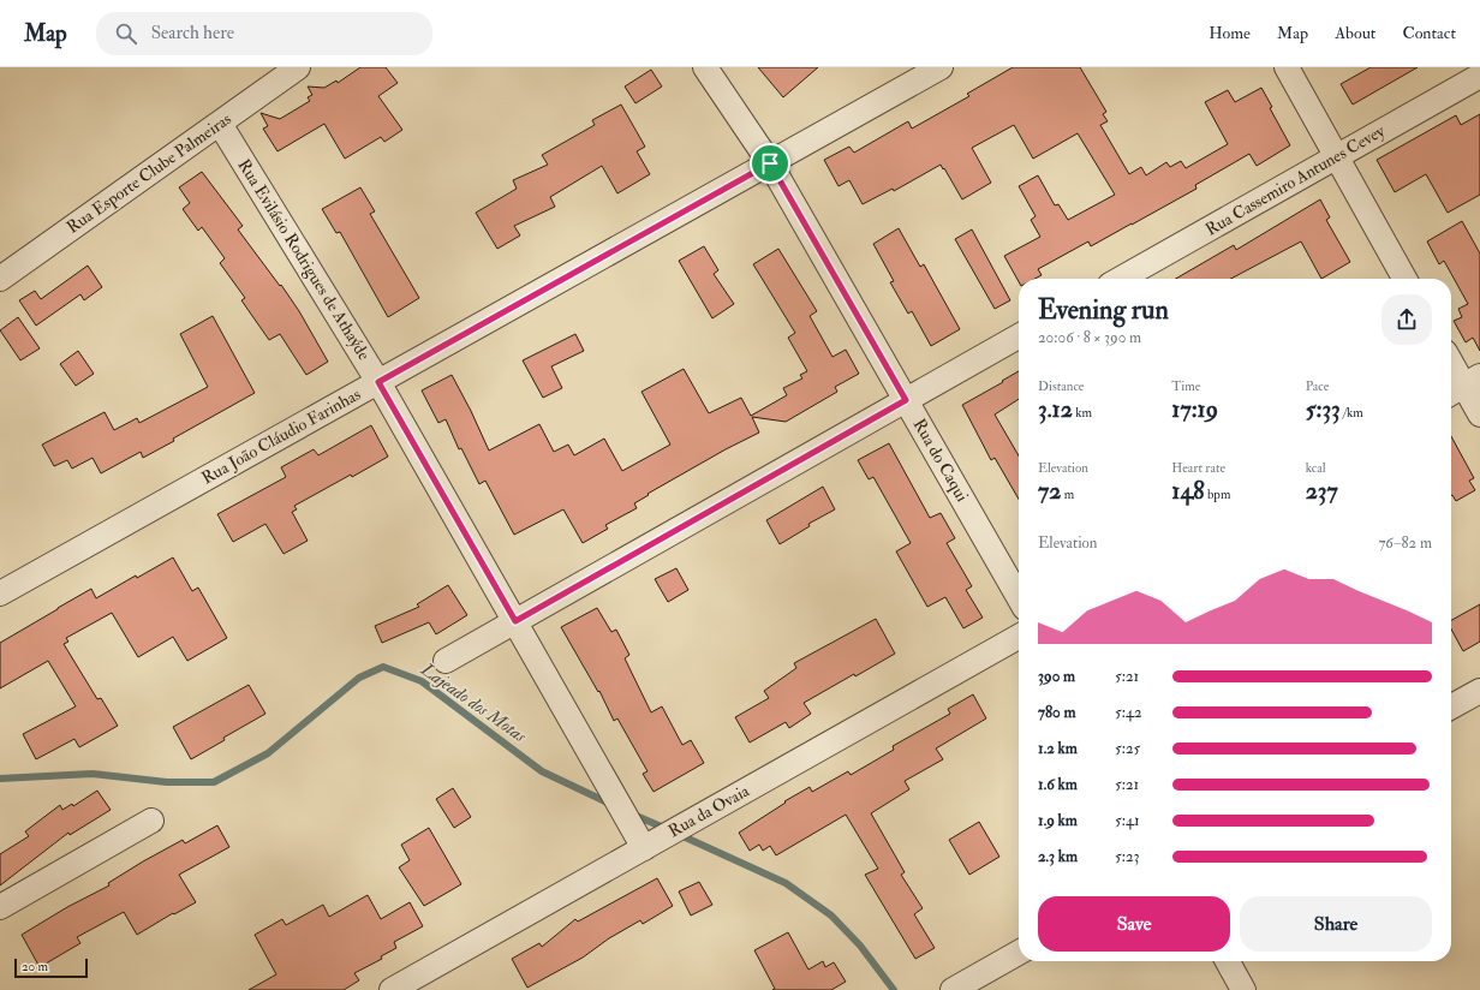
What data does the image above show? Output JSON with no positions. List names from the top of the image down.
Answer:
{
  "streets": {
    "street": [
      "Rua Esporte Clube Palmeiras",
      "Rua Cassemiro Antunes Cevey",
      "Rua Evilásio Rodrigues de Athaýde",
      "Rua João Cláudio Farinhas",
      "Rua do Caqui",
      "Rua da Ovaia"
    ]
  },
  "crossings": [
    ["Rua Esporte Clube Palmeiras", "Rua Evilásio Rodrigues de Athaýde"],
    ["Rua Evilásio Rodrigues de Athaýde", "Rua João Cláudio Farinhas"],
    ["Rua Evilásio Rodrigues de Athaýde", "Rua da Ovaia"],
    ["Rua João Cláudio Farinhas", "Rua do Caqui"]
  ],
  "water": ["Lajeado dos Motas"],
  "scale_bar": "20 m",
  "page": {
    "header": "Map",
    "search": "Search here",
    "nav": [
      "Home",
      "Map",
      "About",
      "Contact"
    ],
    "heading": ["Evening run", "20:06 · 8 × 390 m"],
    "stats": [
      ["Distance", "3.12 km"],
      ["Time", "17:19"],
      ["Pace", "5:33 /km"],
      ["Elevation", "72 m"],
      ["Heart rate", "148 bpm"],
      ["kcal", "237"]
    ],
    "chart": ["Elevation", "76–82 m"],
    "list": [
      {
        "name": "390 m",
        "note": "5:21"
      },
      {
        "name": "780 m",
        "note": "5:42"
      },
      {
        "name": "1.2 km",
        "note": "5:25"
      },
      {
        "name": "1.6 km",
        "note": "5:21"
      },
      {
        "name": "1.9 km",
        "note": "5:41"
      },
      {
        "name": "2.3 km",
        "note": "5:23"
      }
    ],
    "buttons": ["Save", "Share"],
    "scale": "20 m"
  }
}
